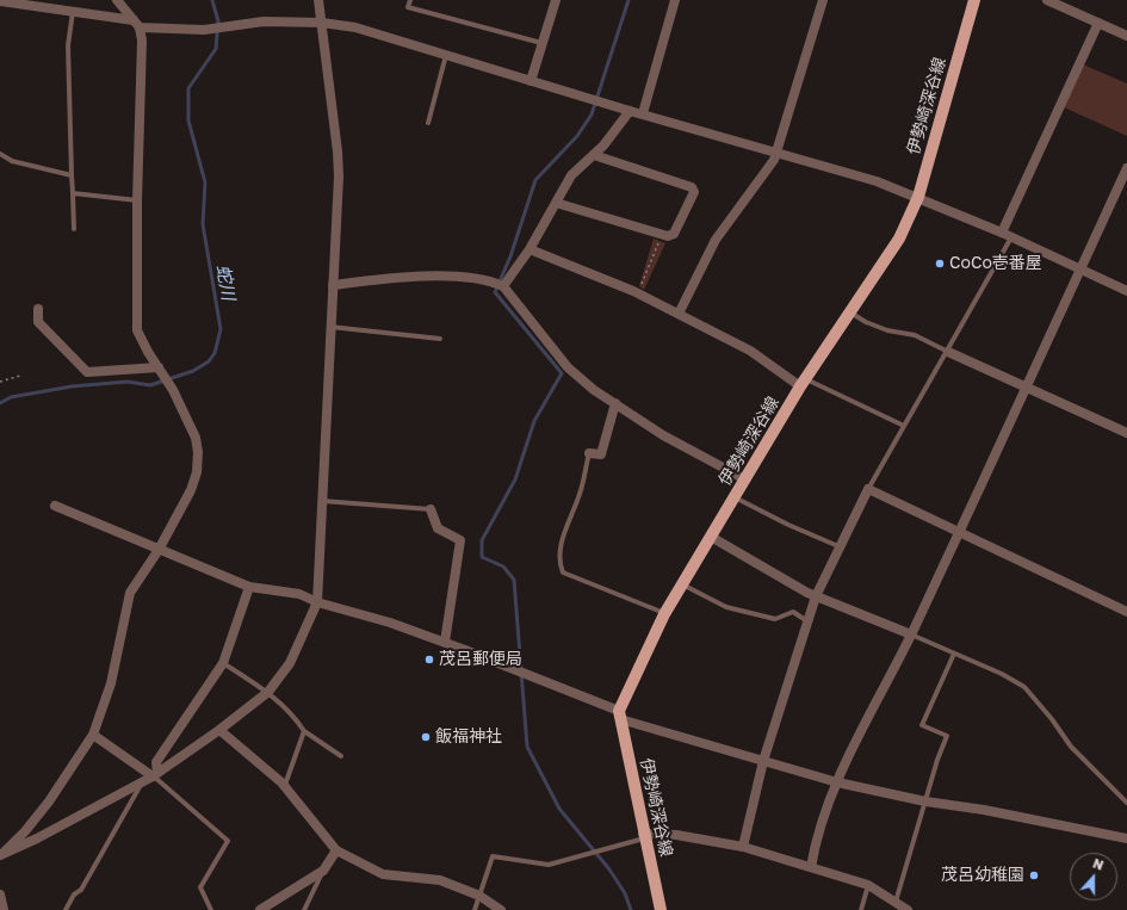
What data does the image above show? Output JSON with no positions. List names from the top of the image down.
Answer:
{
  "streets": {
    "main road": ["伊勢崎深谷線"]
  },
  "water": ["蛇川"],
  "places": [
    "CoCo壱番屋",
    "茂呂郵便局",
    "飯福神社",
    "茂呂幼稚園"
  ],
  "north": "top"
}
